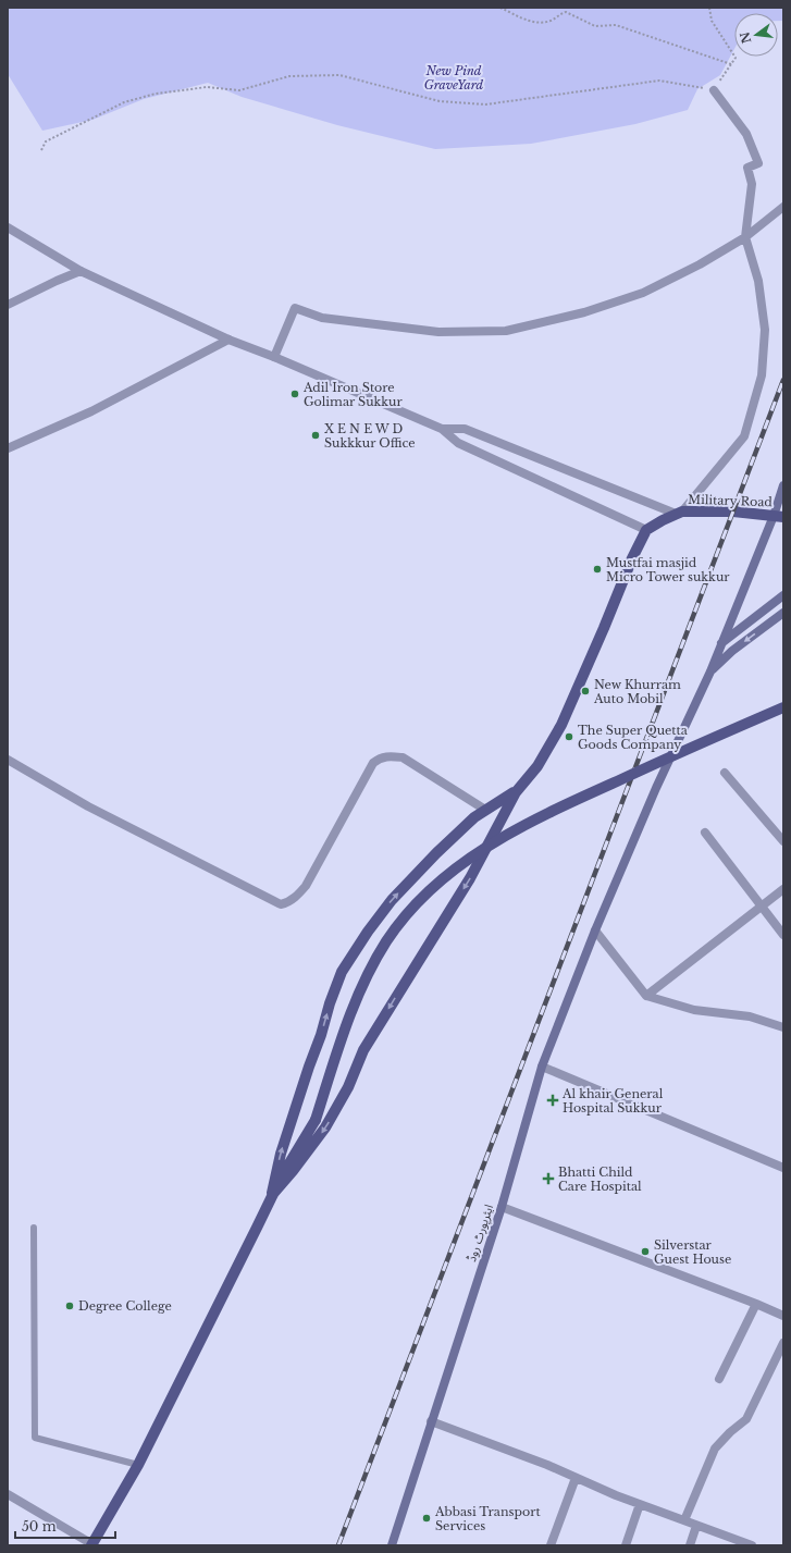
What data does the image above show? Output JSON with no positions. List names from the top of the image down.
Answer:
{
  "streets": {
    "main road": ["Military Road", "ایئرپورٹ روڈ"]
  },
  "crossings": [
    ["Military Road", "ایئرپورٹ روڈ"]
  ],
  "parks": ["New Pind GraveYard"],
  "places": {
    "other": [
      "Adil Iron Store Golimar Sukkur",
      "X E N E W D Sukkkur Office",
      "Mustfai masjid Micro Tower sukkur",
      "New Khurram Auto Mobil",
      "The Super Quetta Goods Company",
      "Silverstar Guest House",
      "Degree College",
      "Abbasi Transport Services"
    ],
    "health": ["Al khair General Hospital Sukkur", "Bhatti Child Care Hospital"]
  },
  "scale_bar": "50 m",
  "north": "left"
}
